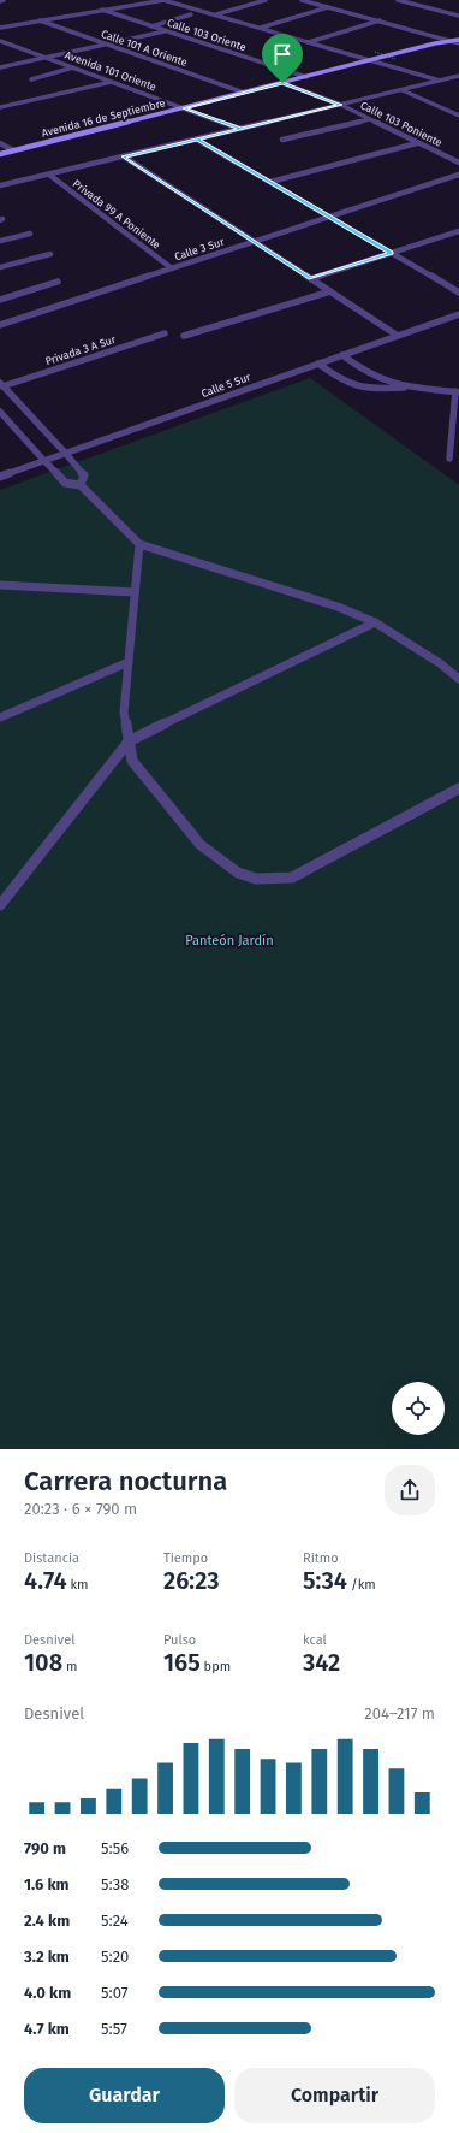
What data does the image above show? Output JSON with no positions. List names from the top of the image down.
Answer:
{
  "streets": {
    "main road": ["Avenida 16 de Septiembre"],
    "street": [
      "Calle 103 Oriente",
      "Calle 101 A Oriente",
      "Avenida 101 Oriente",
      "Calle 103 Poniente",
      "Privada 99 A Poniente",
      "Calle 3 Sur",
      "Privada 3 A Sur",
      "Calle 5 Sur"
    ]
  },
  "crossings": [
    ["Calle 103 Oriente", "Avenida 16 de Septiembre"],
    ["Calle 101 A Oriente", "Avenida 16 de Septiembre"],
    ["Avenida 101 Oriente", "Avenida 16 de Septiembre"],
    ["Avenida 16 de Septiembre", "Calle 103 Poniente"],
    ["Privada 99 A Poniente", "Calle 3 Sur"]
  ],
  "parks": ["Panteón Jardín"],
  "page": {
    "heading": ["Carrera nocturna", "20:23 · 6 × 790 m"],
    "stats": [
      ["Distancia", "4.74 km"],
      ["Tiempo", "26:23"],
      ["Ritmo", "5:34 /km"],
      ["Desnivel", "108 m"],
      ["Pulso", "165 bpm"],
      ["kcal", "342"]
    ],
    "chart": ["Desnivel", "204–217 m"],
    "list": [
      {
        "name": "790 m",
        "note": "5:56"
      },
      {
        "name": "1.6 km",
        "note": "5:38"
      },
      {
        "name": "2.4 km",
        "note": "5:24"
      },
      {
        "name": "3.2 km",
        "note": "5:20"
      },
      {
        "name": "4.0 km",
        "note": "5:07"
      },
      {
        "name": "4.7 km",
        "note": "5:57"
      }
    ],
    "buttons": ["Guardar", "Compartir"]
  }
}
